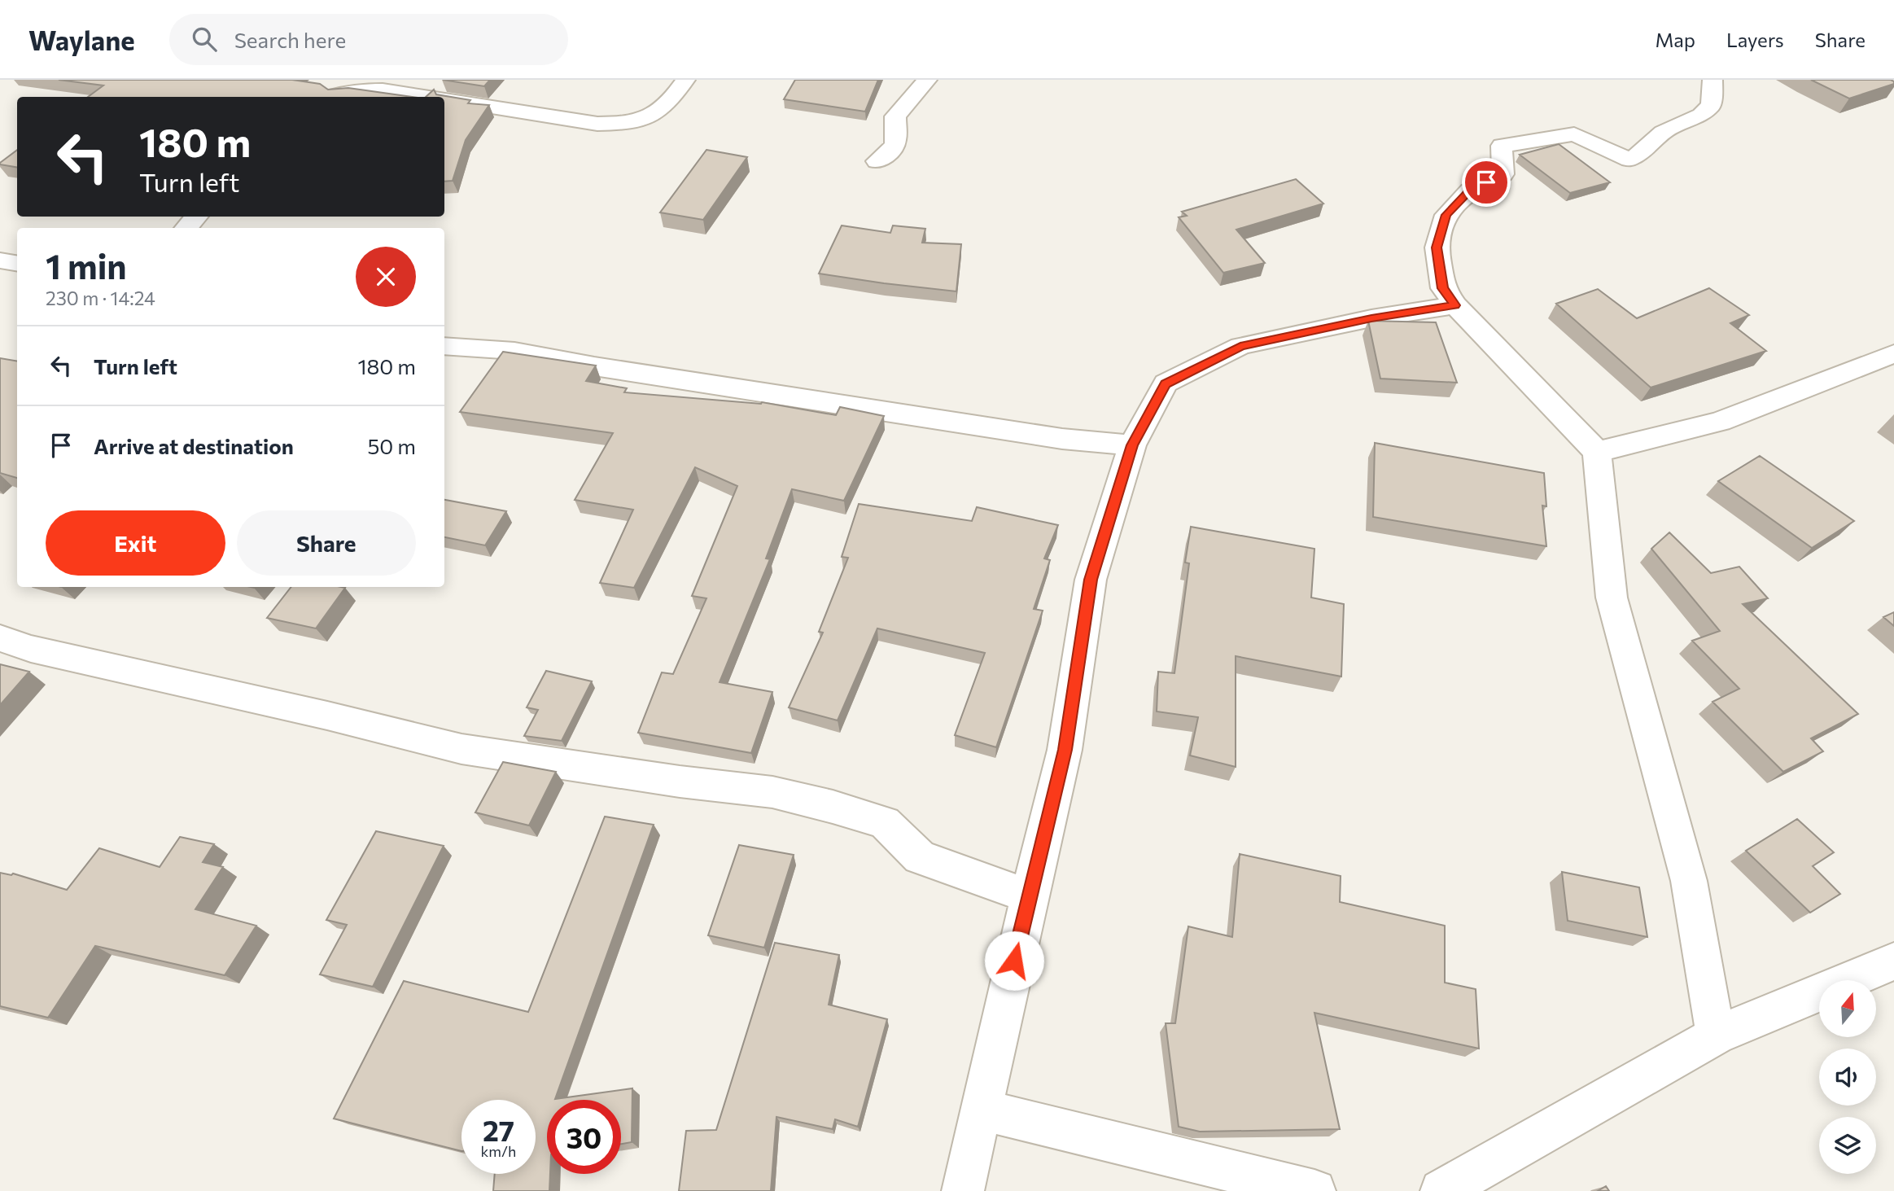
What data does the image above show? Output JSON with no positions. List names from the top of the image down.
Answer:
{
  "north": "top",
  "page": {
    "header": "Waylane",
    "search": "Search here",
    "nav": ["Map", "Layers", "Share"],
    "turn": ["180 m", "Turn left"],
    "heading": ["1 min", "230 m · 14:24"],
    "list": [
      {
        "name": "Turn left",
        "value": "180 m"
      },
      {
        "name": "Arrive at destination",
        "value": "50 m"
      }
    ],
    "buttons": ["Exit", "Share"],
    "speed": "27 km/h",
    "limit": "30"
  }
}
